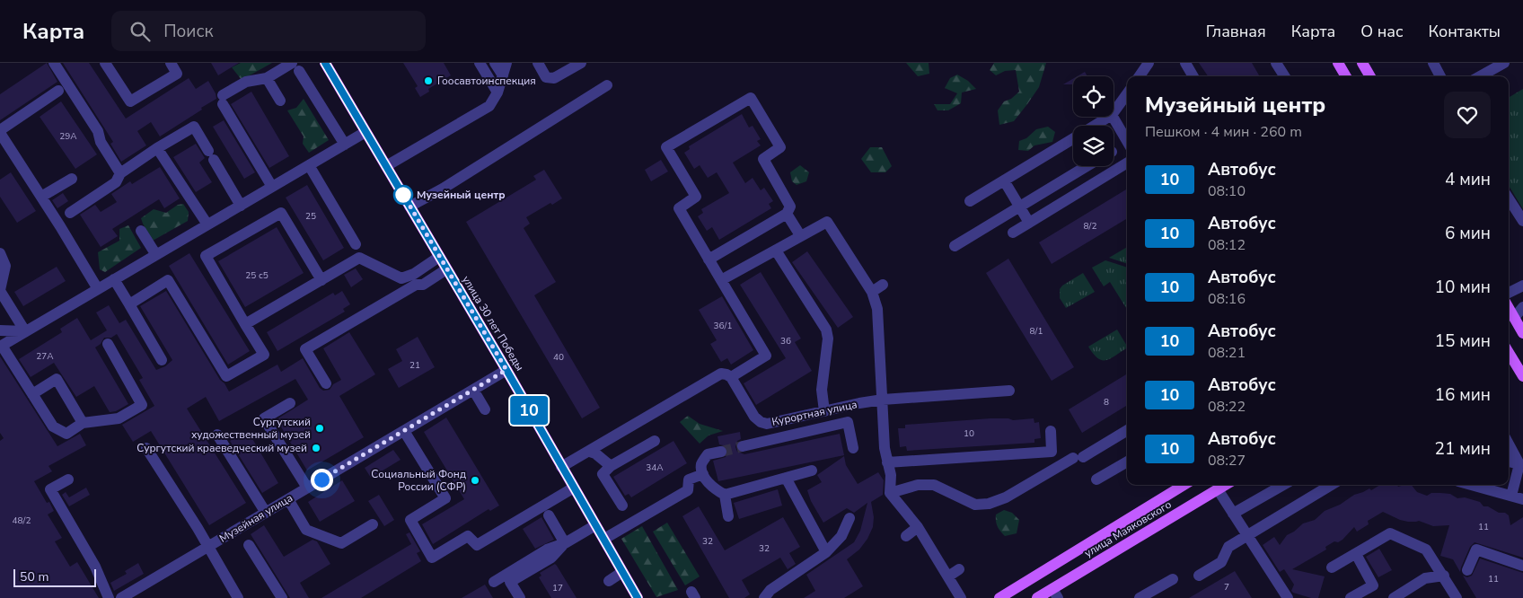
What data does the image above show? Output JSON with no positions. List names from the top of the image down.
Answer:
{
  "streets": {
    "main road": ["улица 30 лет Победы", "улица Маяковского"],
    "street": ["Курортная улица", "Музейная улица"]
  },
  "crossings": [
    ["улица 30 лет Победы", "Музейная улица"]
  ],
  "places": [
    "Гоосавтоинспекция",
    "Музейный центр",
    "Сургутский художественный музей",
    "Сургутский краеведческий музей",
    "Социальный Фонд России (СФР)"
  ],
  "lines": ["bus line 10"],
  "house_numbers": [
    "29А",
    "25",
    "8/2",
    "25 с5",
    "36/1",
    "8/1",
    "36",
    "27А",
    "40",
    "21",
    "8",
    "10",
    "34А",
    "48/2",
    "11",
    "32",
    "32",
    "11",
    "7",
    "17"
  ],
  "scale_bar": "50 m",
  "page": {
    "header": "Карта",
    "search": "Поиск",
    "nav": [
      "Главная",
      "Карта",
      "О нас",
      "Контакты"
    ],
    "on_map": "10",
    "heading": ["Музейный центр", "Пешком · 4 мин · 260 m"],
    "list": [
      {
        "mark": "10",
        "name": "Автобус",
        "note": "08:10",
        "value": "4 мин"
      },
      {
        "mark": "10",
        "name": "Автобус",
        "note": "08:12",
        "value": "6 мин"
      },
      {
        "mark": "10",
        "name": "Автобус",
        "note": "08:16",
        "value": "10 мин"
      },
      {
        "mark": "10",
        "name": "Автобус",
        "note": "08:21",
        "value": "15 мин"
      },
      {
        "mark": "10",
        "name": "Автобус",
        "note": "08:22",
        "value": "16 мин"
      },
      {
        "mark": "10",
        "name": "Автобус",
        "note": "08:27",
        "value": "21 мин"
      }
    ],
    "scale": "50 m"
  }
}
